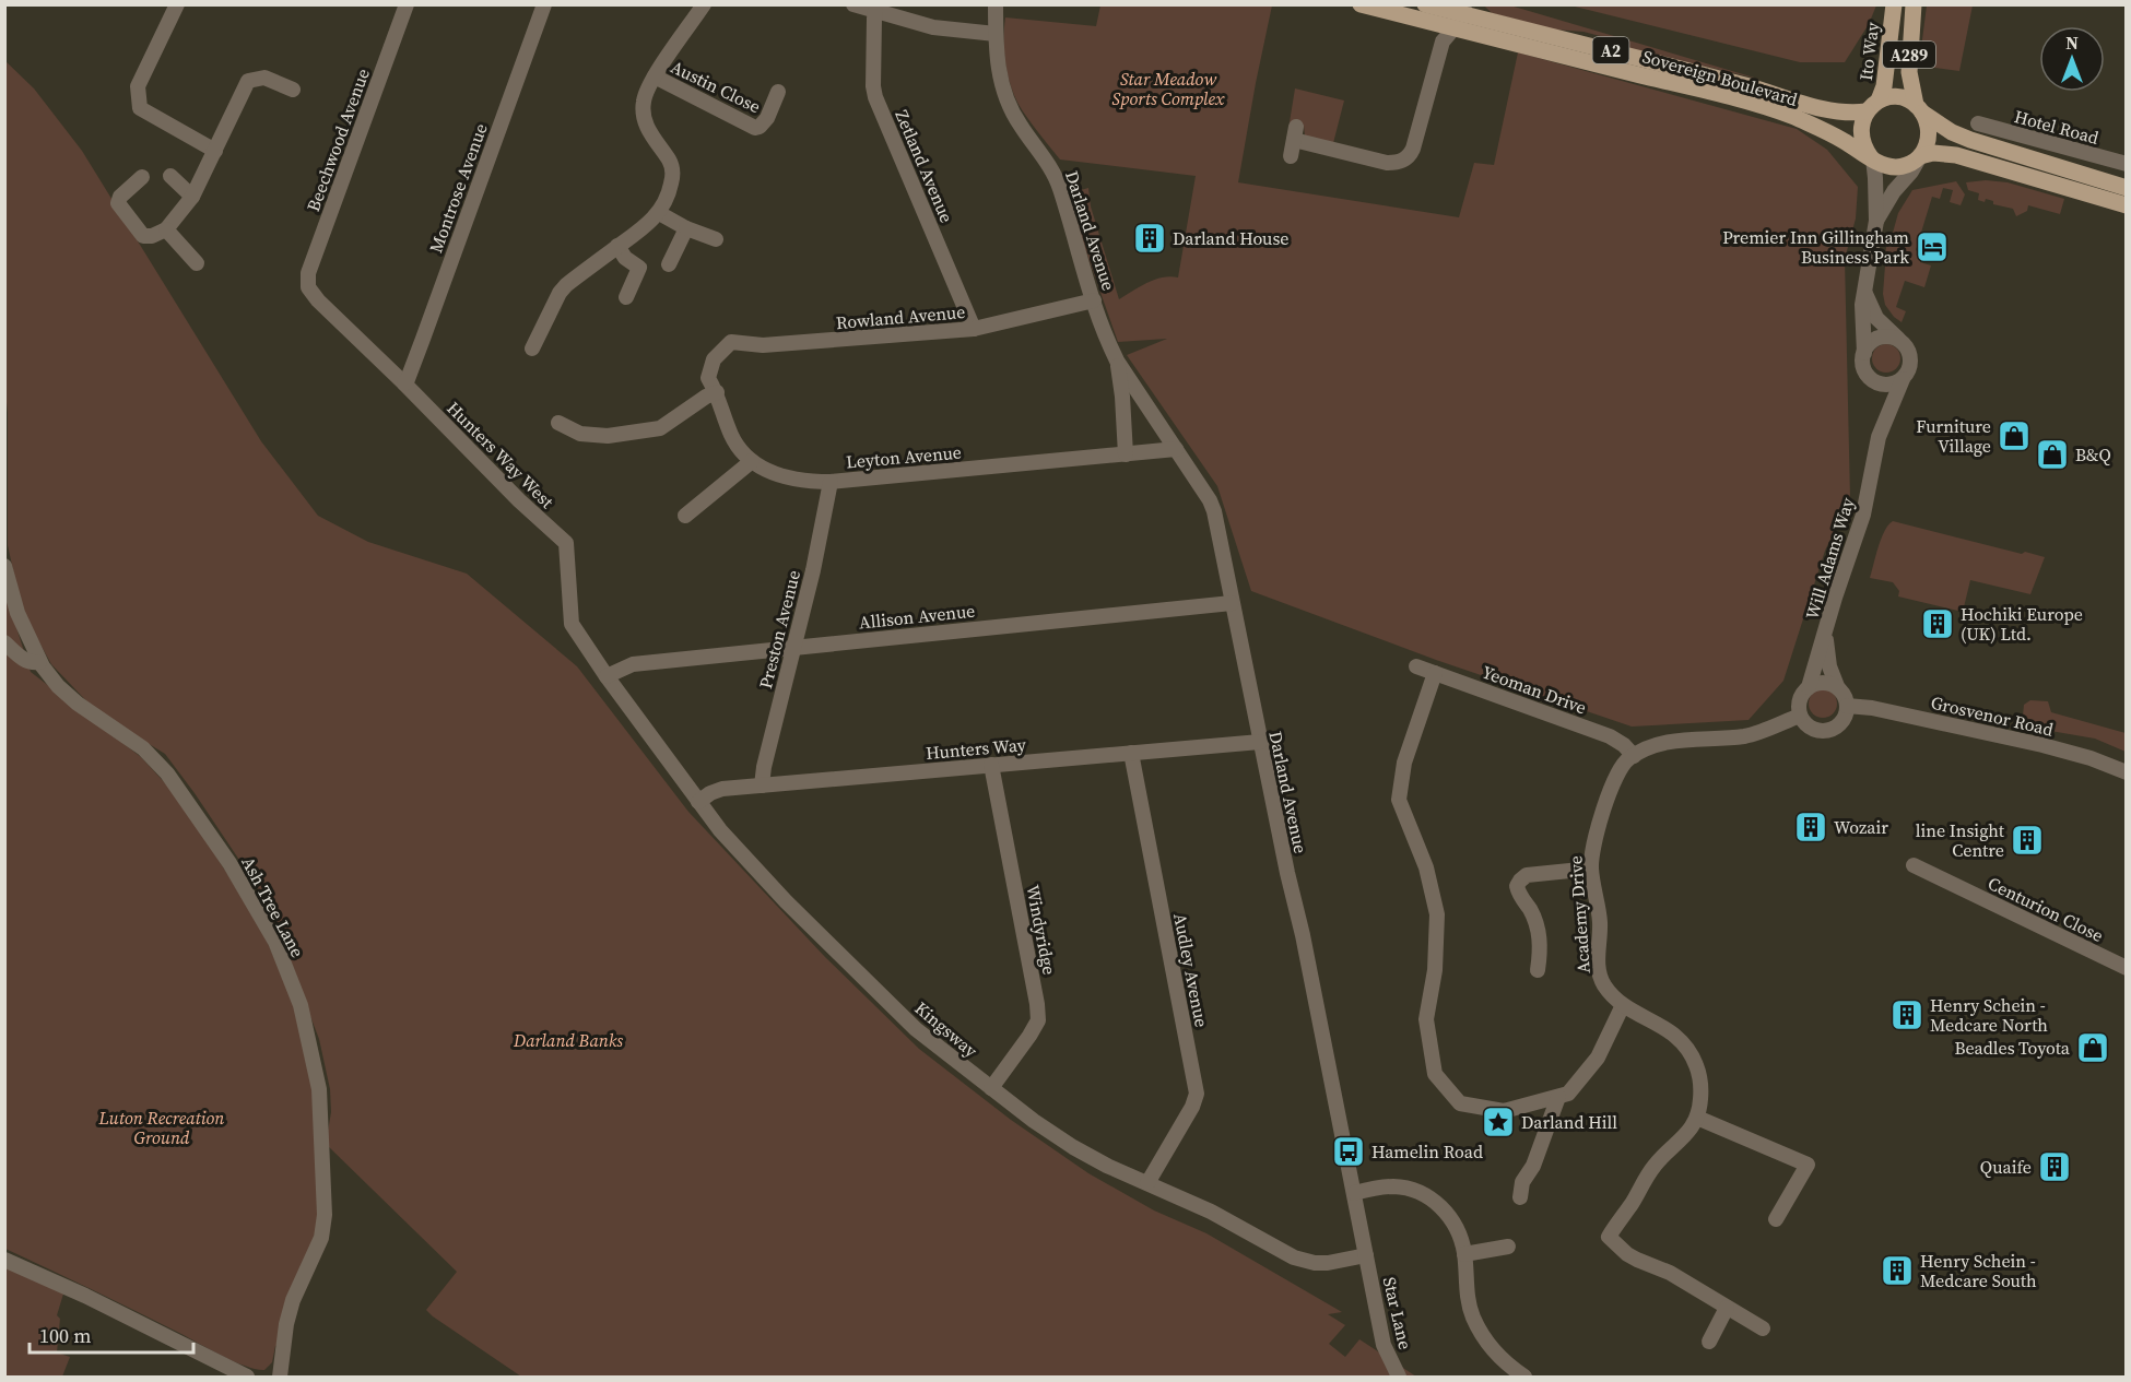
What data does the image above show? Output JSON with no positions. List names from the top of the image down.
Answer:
{
  "streets": {
    "main road": [
      "A2",
      "Ito Way",
      "A289",
      "Sovereign Boulevard"
    ],
    "street": [
      "Austin Close",
      "Hotel Road",
      "Beechwood Avenue",
      "Zetland Avenue",
      "Montrose Avenue",
      "Darland Avenue",
      "Rowland Avenue",
      "Hunters Way West",
      "Leyton Avenue",
      "Will Adams Way",
      "Allison Avenue",
      "Preston Avenue",
      "Yeoman Drive",
      "Grosvenor Road",
      "Hunters Way",
      "Ash Tree Lane",
      "Centurion Close",
      "Academy Drive",
      "Windyridge",
      "Audley Avenue",
      "Kingsway",
      "Star Lane"
    ]
  },
  "crossings": [
    ["Ito Way", "A289"],
    ["Ito Way", "Sovereign Boulevard"],
    ["A289", "Sovereign Boulevard"],
    ["Beechwood Avenue", "Hunters Way West"],
    ["Zetland Avenue", "Rowland Avenue"],
    ["Montrose Avenue", "Hunters Way West"],
    ["Darland Avenue", "Rowland Avenue"],
    ["Darland Avenue", "Leyton Avenue"],
    ["Darland Avenue", "Allison Avenue"],
    ["Darland Avenue", "Hunters Way"],
    ["Darland Avenue", "Kingsway"],
    ["Darland Avenue", "Star Lane"],
    ["Rowland Avenue", "Leyton Avenue"],
    ["Hunters Way West", "Allison Avenue"],
    ["Hunters Way West", "Kingsway"],
    ["Leyton Avenue", "Preston Avenue"],
    ["Will Adams Way", "Grosvenor Road"],
    ["Will Adams Way", "Academy Drive"],
    ["Allison Avenue", "Preston Avenue"],
    ["Allison Avenue", "Kingsway"],
    ["Preston Avenue", "Hunters Way"],
    ["Yeoman Drive", "Academy Drive"],
    ["Grosvenor Road", "Academy Drive"],
    ["Hunters Way", "Windyridge"],
    ["Hunters Way", "Audley Avenue"],
    ["Hunters Way", "Kingsway"],
    ["Windyridge", "Kingsway"],
    ["Audley Avenue", "Kingsway"],
    ["Kingsway", "Star Lane"]
  ],
  "parks": ["Star Meadow Sports Complex", "Darland Banks", "Luton Recreation Ground"],
  "places": {
    "building": [
      "Darland House",
      "Hochiki Europe (UK) Ltd.",
      "Wozair",
      "line Insight Centre",
      "Henry Schein - Medcare North",
      "Quaife",
      "Henry Schein - Medcare South"
    ],
    "hotel": ["Premier Inn Gillingham Business Park"],
    "shop": ["Furniture Village", "B&Q", "Beadles Toyota"],
    "place": ["Darland Hill"],
    "bus stop": ["Hamelin Road"]
  },
  "scale_bar": "100 m",
  "north": "top"
}
